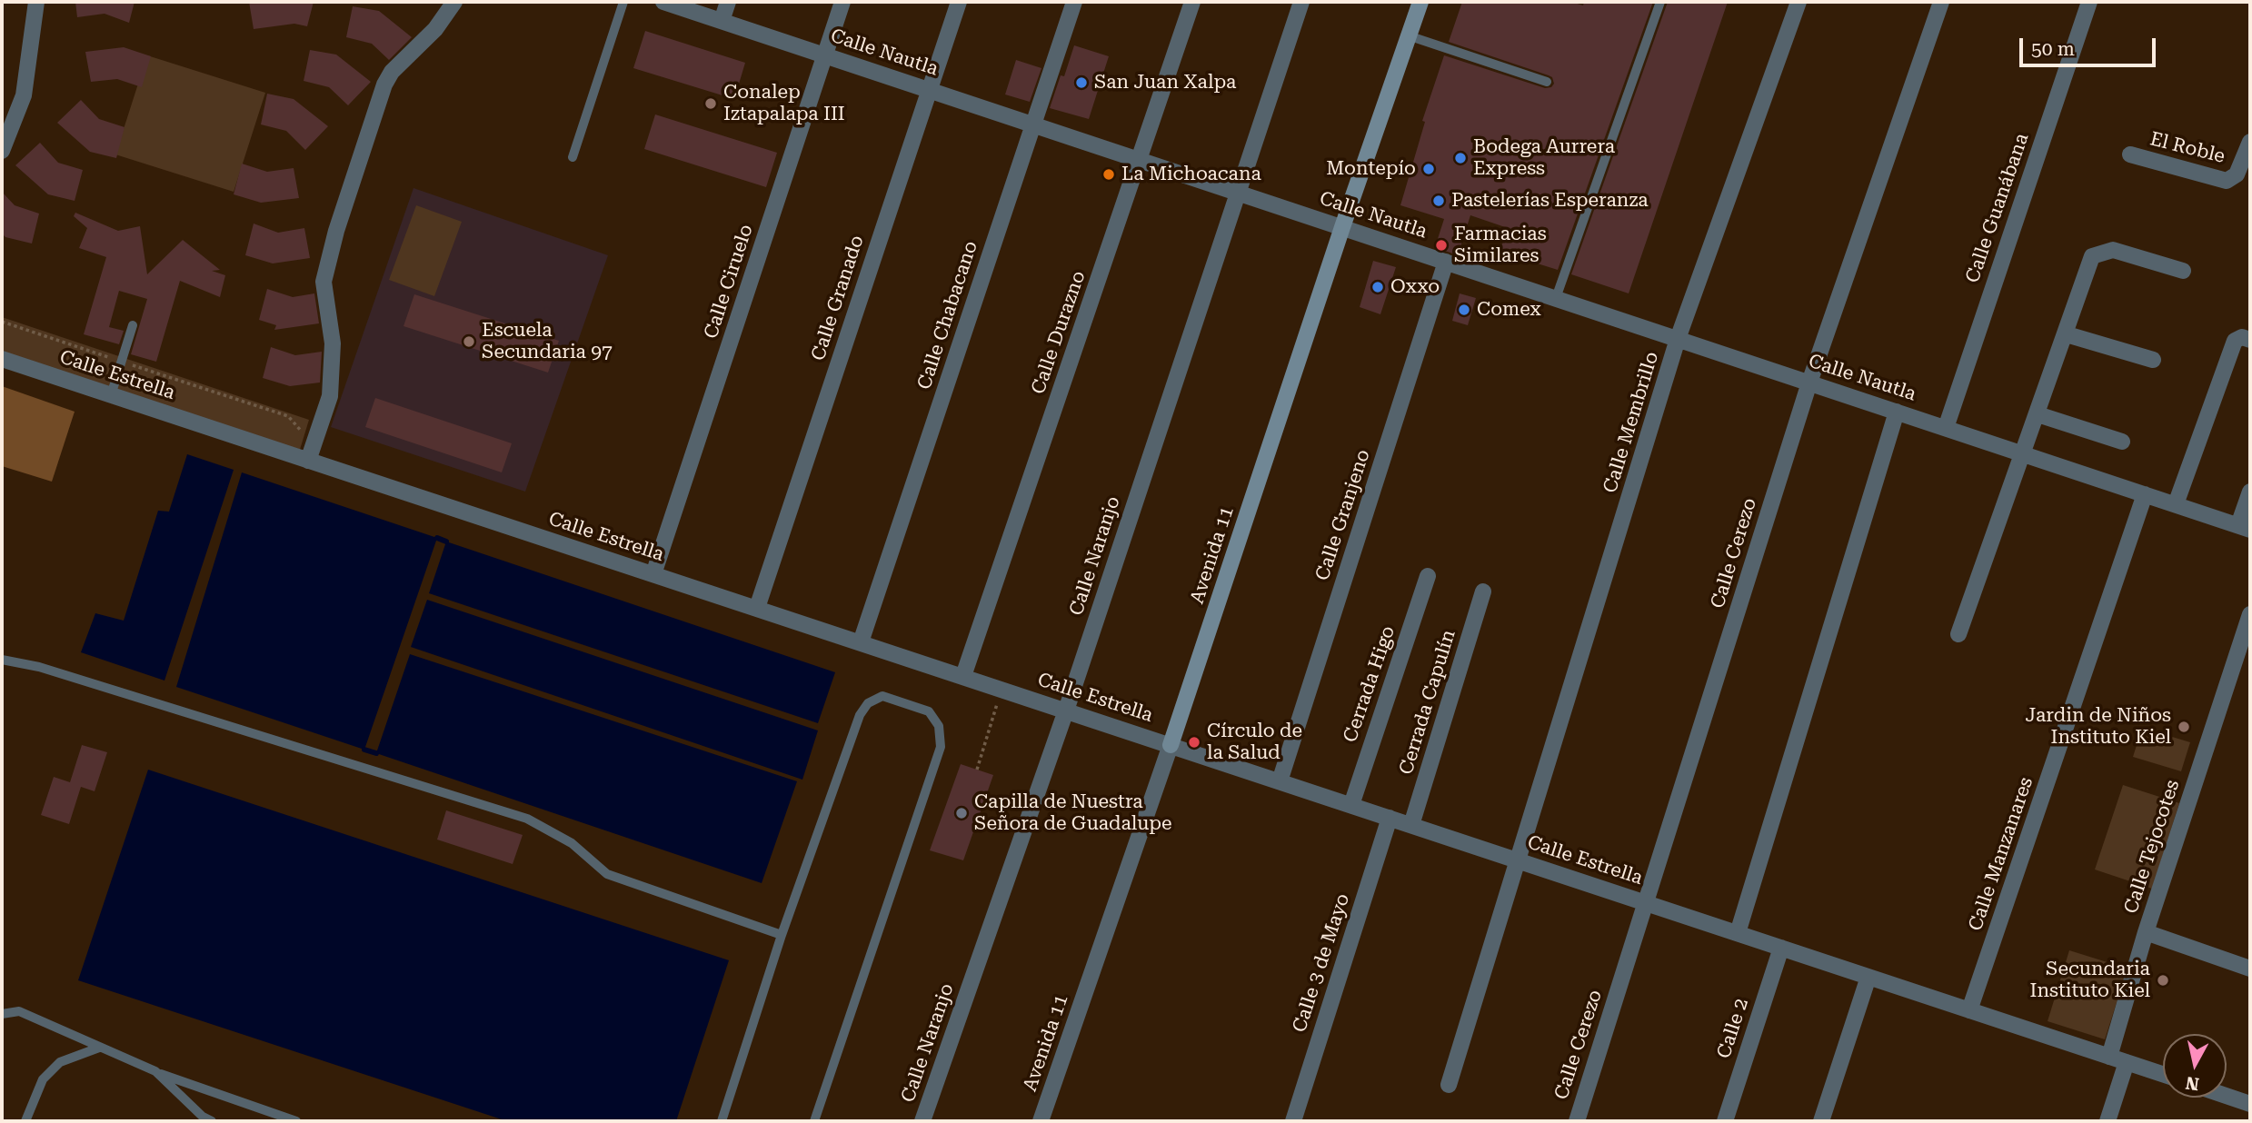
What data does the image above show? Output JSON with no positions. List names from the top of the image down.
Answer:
{
  "streets": {
    "street": [
      "Calle Nautla",
      "El Roble",
      "Calle Guanábana",
      "Calle Ciruelo",
      "Calle Granado",
      "Calle Chabacano",
      "Calle Durazno",
      "Calle Estrella",
      "Calle Membrillo",
      "Calle Granjeno",
      "Calle Cerezo",
      "Avenida 11",
      "Calle Naranjo",
      "Cerrada Higo",
      "Cerrada Capulín",
      "Calle Tejocotes",
      "Calle Manzanares",
      "Calle 3 de Mayo",
      "Calle 2"
    ]
  },
  "crossings": [
    ["Calle Nautla", "Calle Guanábana"],
    ["Calle Nautla", "Calle Ciruelo"],
    ["Calle Nautla", "Calle Granado"],
    ["Calle Nautla", "Calle Chabacano"],
    ["Calle Nautla", "Calle Durazno"],
    ["Calle Nautla", "Calle Membrillo"],
    ["Calle Nautla", "Calle Granjeno"],
    ["Calle Nautla", "Calle Cerezo"],
    ["Calle Nautla", "Avenida 11"],
    ["Calle Nautla", "Calle Naranjo"],
    ["Calle Nautla", "Calle Manzanares"],
    ["Calle Ciruelo", "Calle Estrella"],
    ["Calle Granado", "Calle Estrella"],
    ["Calle Chabacano", "Calle Estrella"],
    ["Calle Durazno", "Calle Estrella"],
    ["Calle Estrella", "Calle Membrillo"],
    ["Calle Estrella", "Calle Granjeno"],
    ["Calle Estrella", "Calle Cerezo"],
    ["Calle Estrella", "Avenida 11"],
    ["Calle Estrella", "Calle Naranjo"],
    ["Calle Estrella", "Cerrada Higo"],
    ["Calle Estrella", "Cerrada Capulín"],
    ["Calle Estrella", "Calle Tejocotes"],
    ["Calle Estrella", "Calle Manzanares"],
    ["Calle Estrella", "Calle 3 de Mayo"],
    ["Calle Estrella", "Calle 2"]
  ],
  "places": [
    "San Juan Xalpa",
    "Conalep Iztapalapa III",
    "Bodega Aurrera Express",
    "Montepío",
    "La Michoacana",
    "Pastelerías Esperanza",
    "Farmacias Similares",
    "Oxxo",
    "Comex",
    "Escuela Secundaria 97",
    "Jardin de Niños Instituto Kiel",
    "Círculo de la Salud",
    "Capilla de Nuestra Señora de Guadalupe",
    "Secundaria Instituto Kiel"
  ],
  "scale_bar": "50 m",
  "north": "bottom"
}
